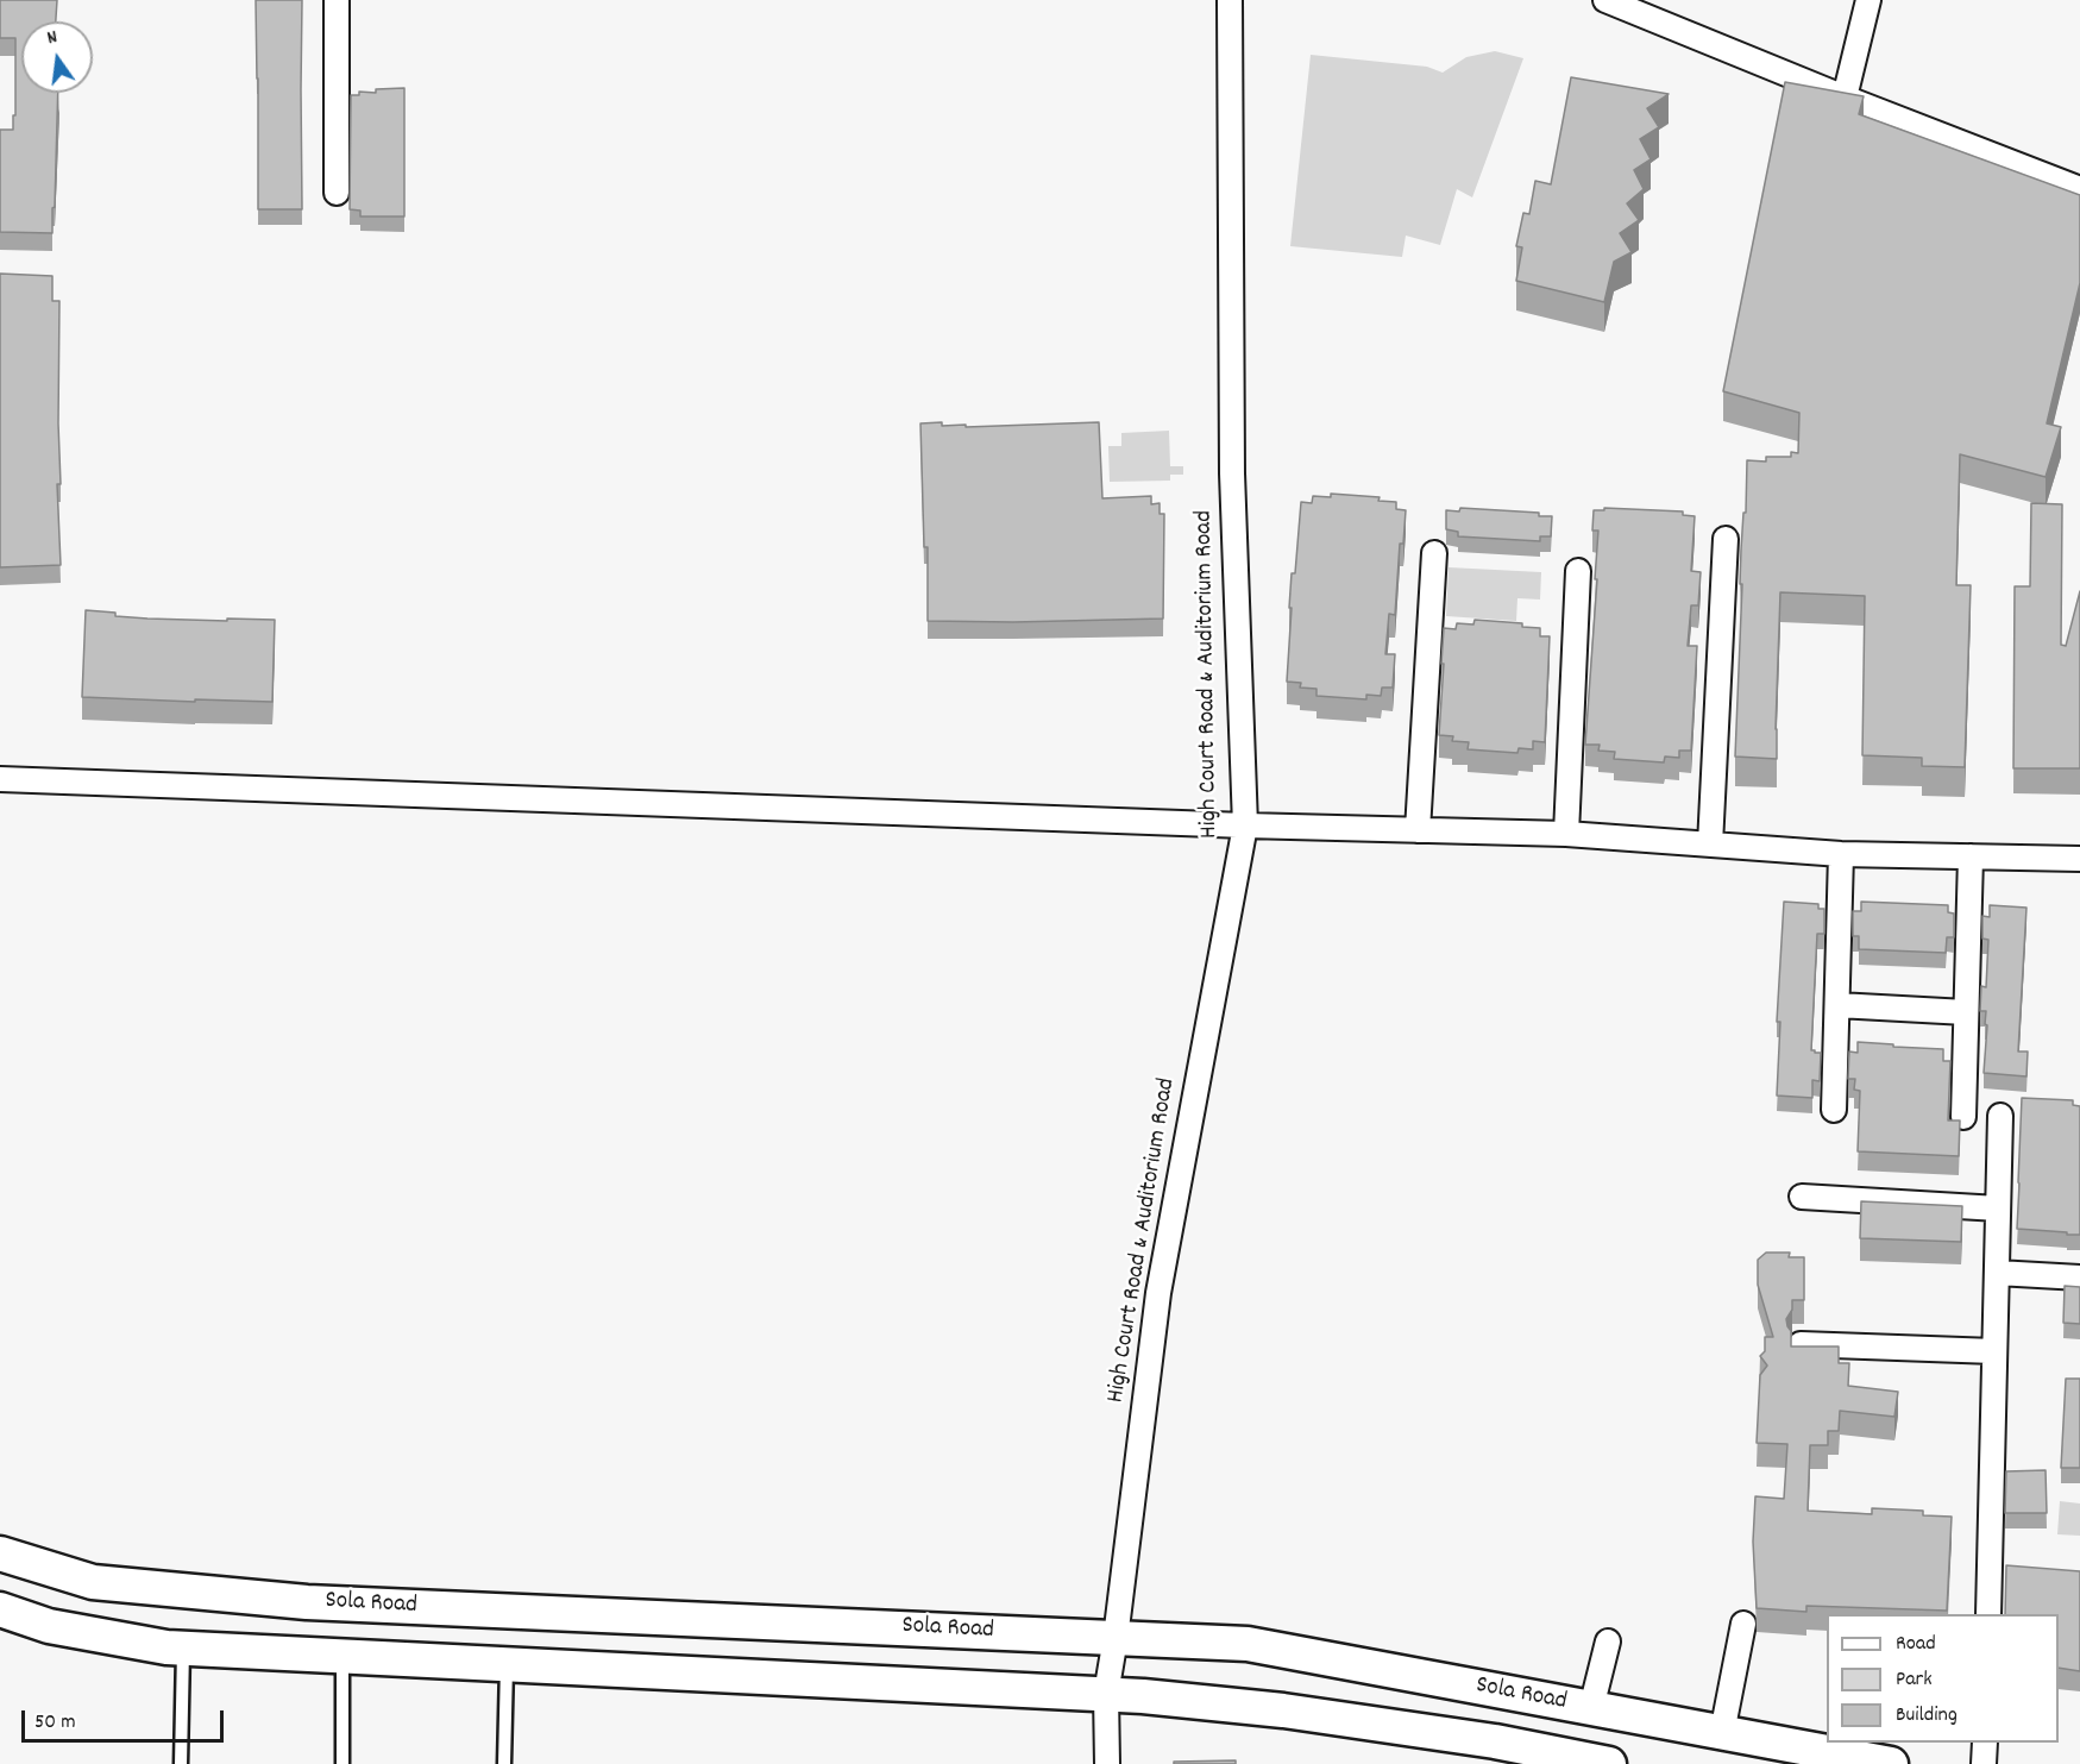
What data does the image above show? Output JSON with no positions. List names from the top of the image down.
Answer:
{
  "streets": {
    "main road": ["Sola Road"],
    "street": ["High Court Road & Auditorium Road"]
  },
  "crossings": [
    ["High Court Road & Auditorium Road", "Sola Road"]
  ],
  "legend": ["Road", "Park", "Building"],
  "scale_bar": "50 m",
  "north": "top"
}
